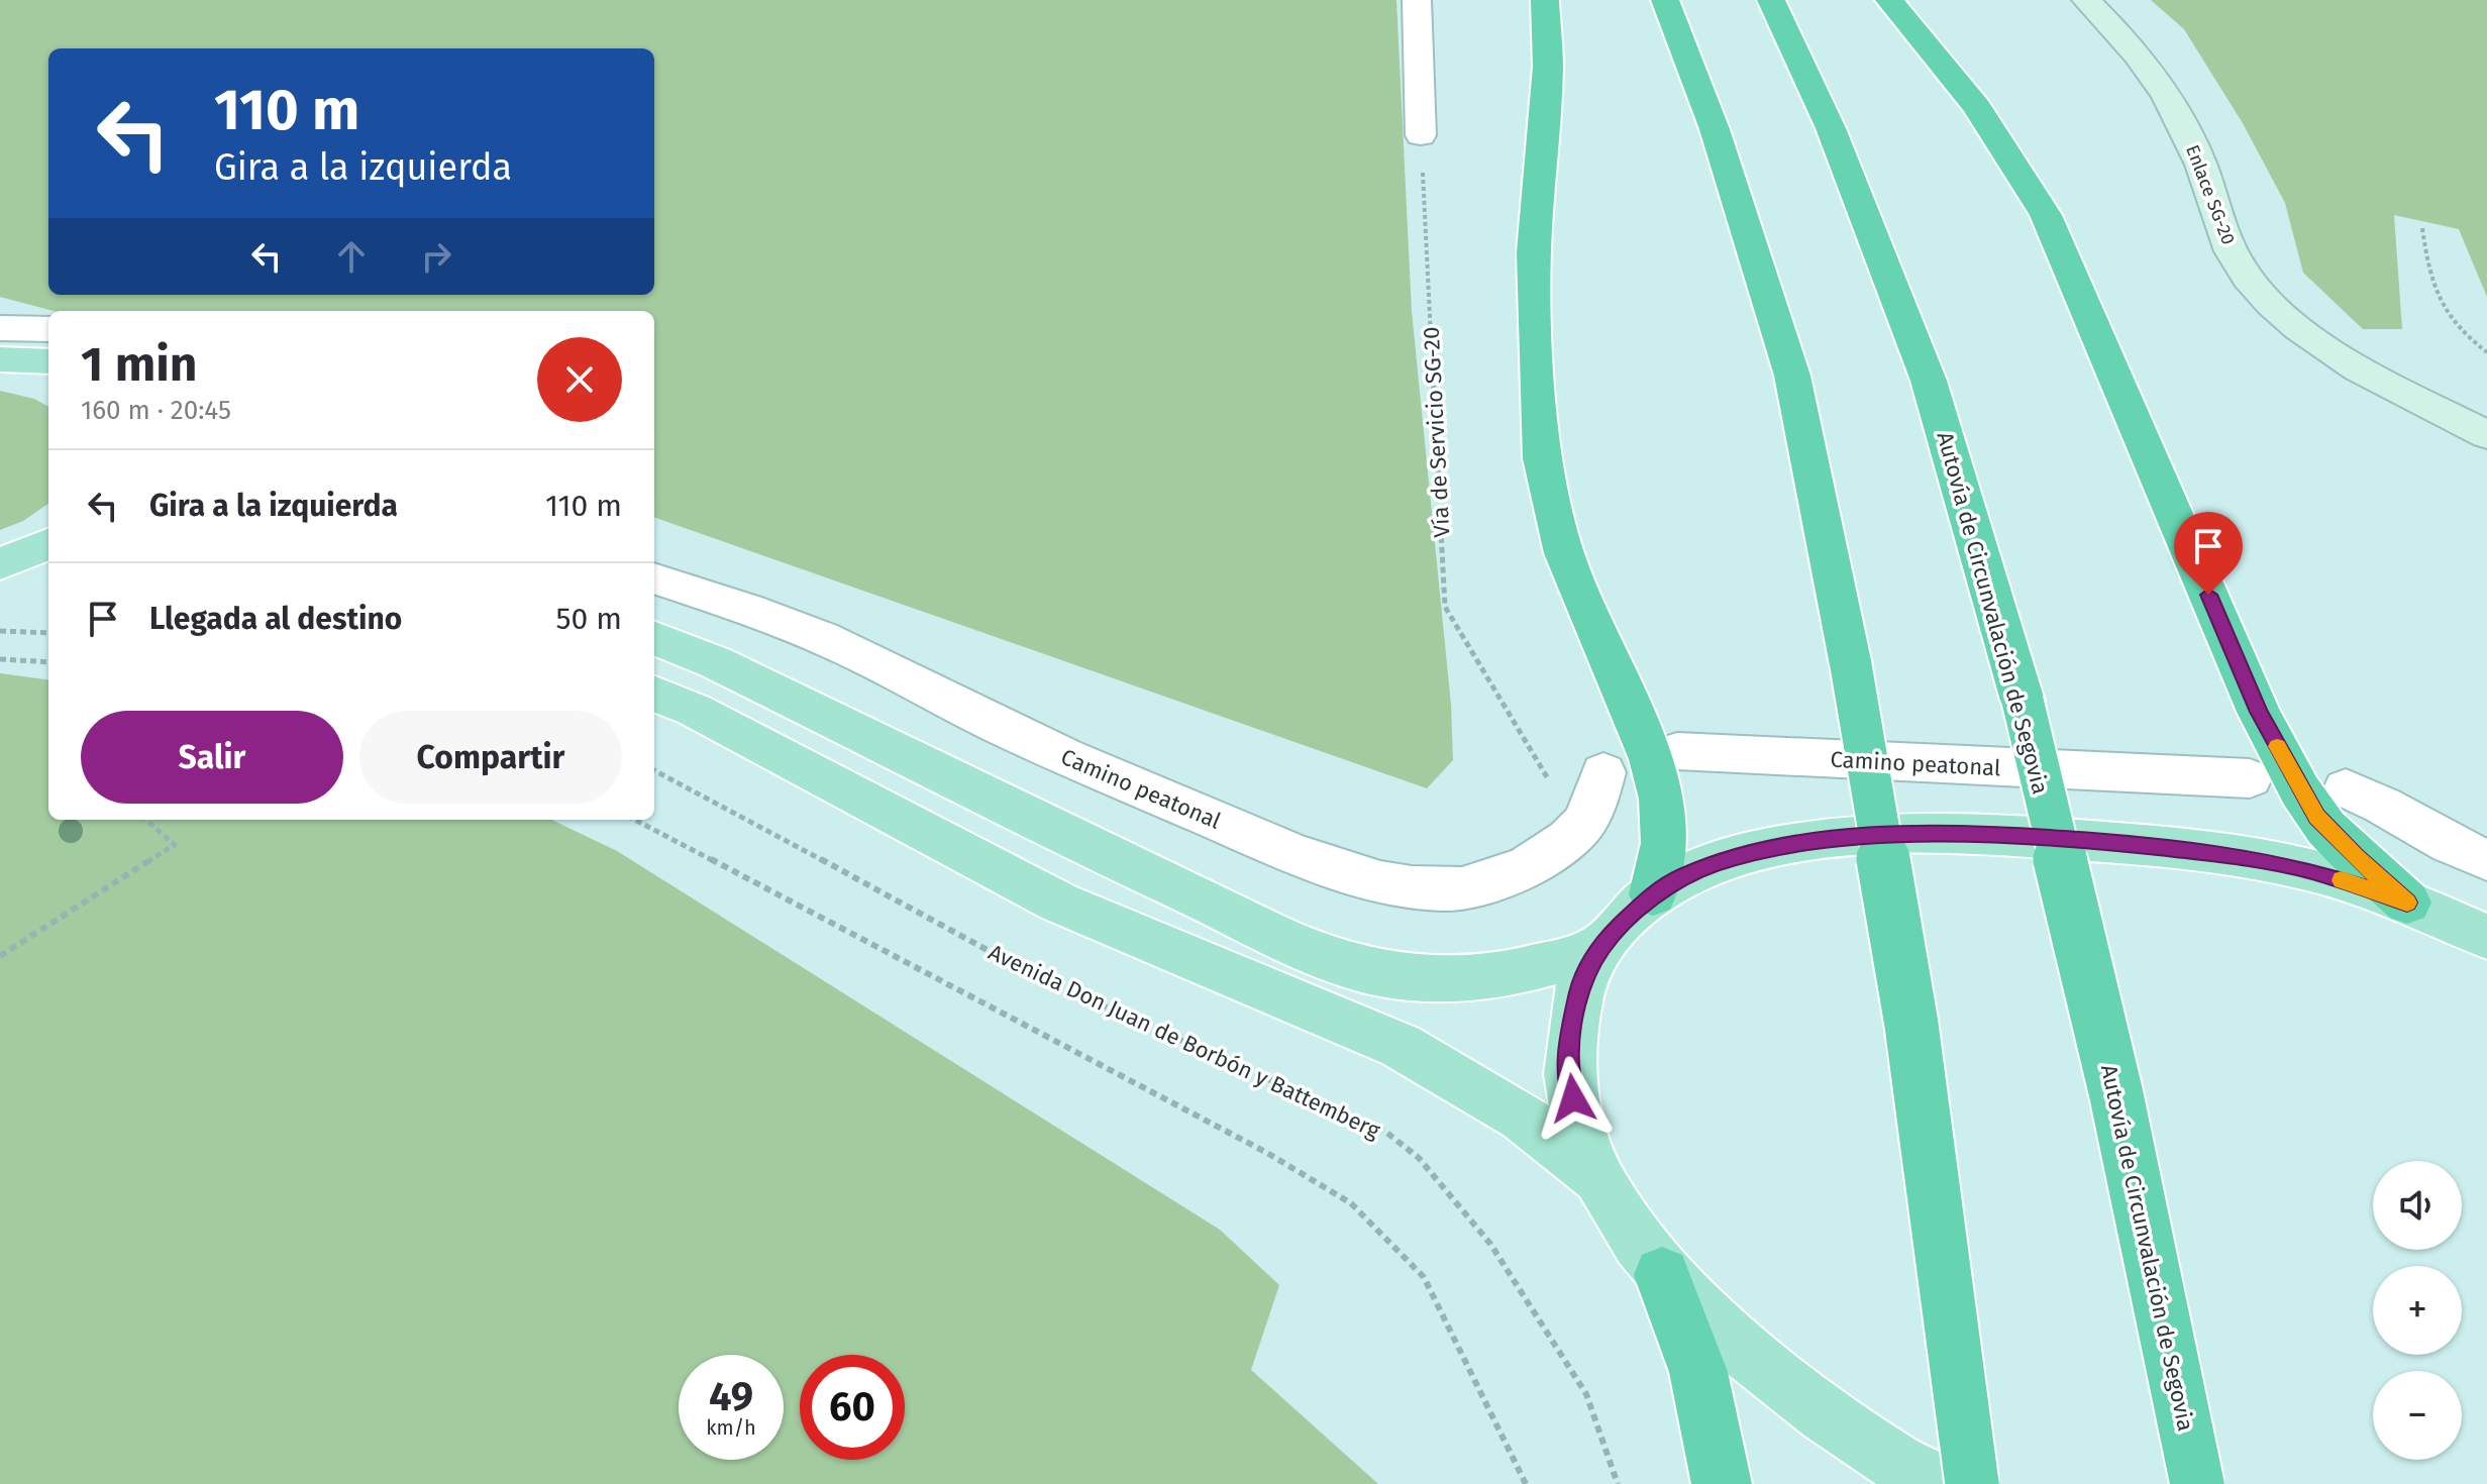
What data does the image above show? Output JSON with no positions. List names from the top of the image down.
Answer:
{
  "streets": {
    "highway": ["Autovía de Circunvalación de Segovia"],
    "street": ["Enlace SG-20", "Camino peatonal"],
    "path": ["Vía de Servicio SG-20", "Avenida Don Juan de Borbón y Battemberg"]
  },
  "crossings": [
    ["Vía de Servicio SG-20", "Camino peatonal"]
  ],
  "page": {
    "turn": ["110 m", "Gira a la izquierda"],
    "heading": ["1 min", "160 m · 20:45"],
    "list": [
      {
        "name": "Gira a la izquierda",
        "value": "110 m"
      },
      {
        "name": "Llegada al destino",
        "value": "50 m"
      }
    ],
    "buttons": ["Salir", "Compartir"],
    "map_buttons": ["+", "−"],
    "speed": "49 km/h",
    "limit": "60"
  }
}
